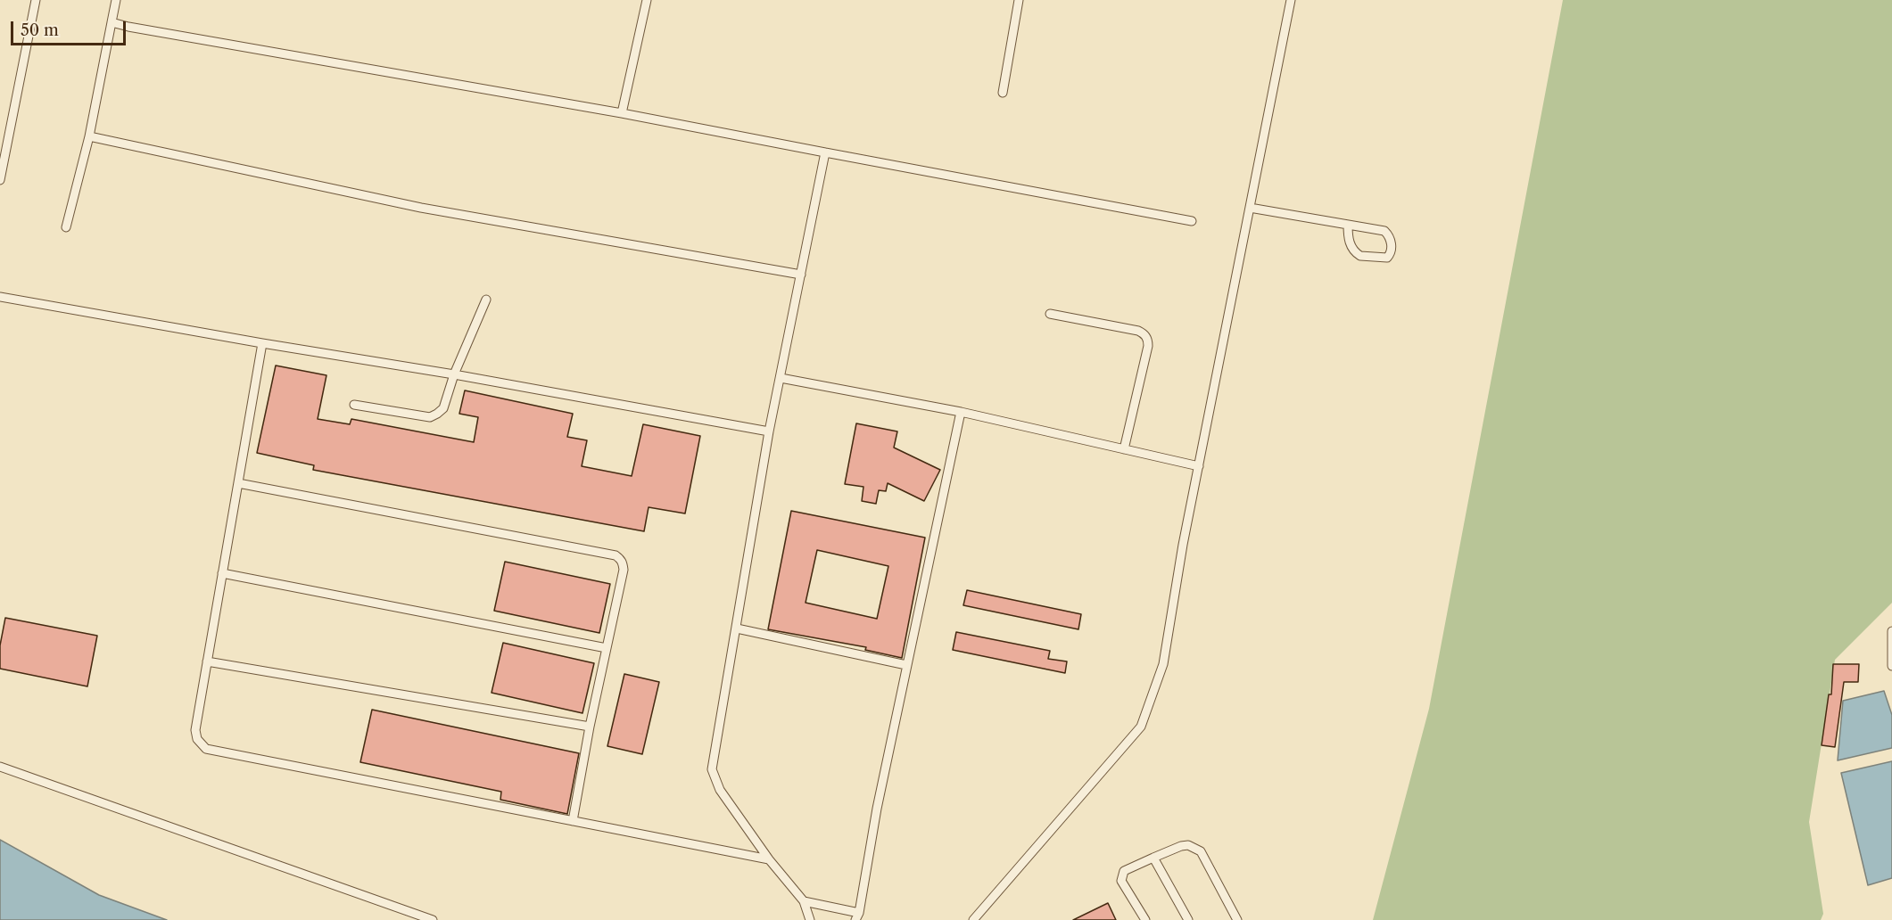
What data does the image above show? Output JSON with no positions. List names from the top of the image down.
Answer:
{
  "scale_bar": "50 m"
}
